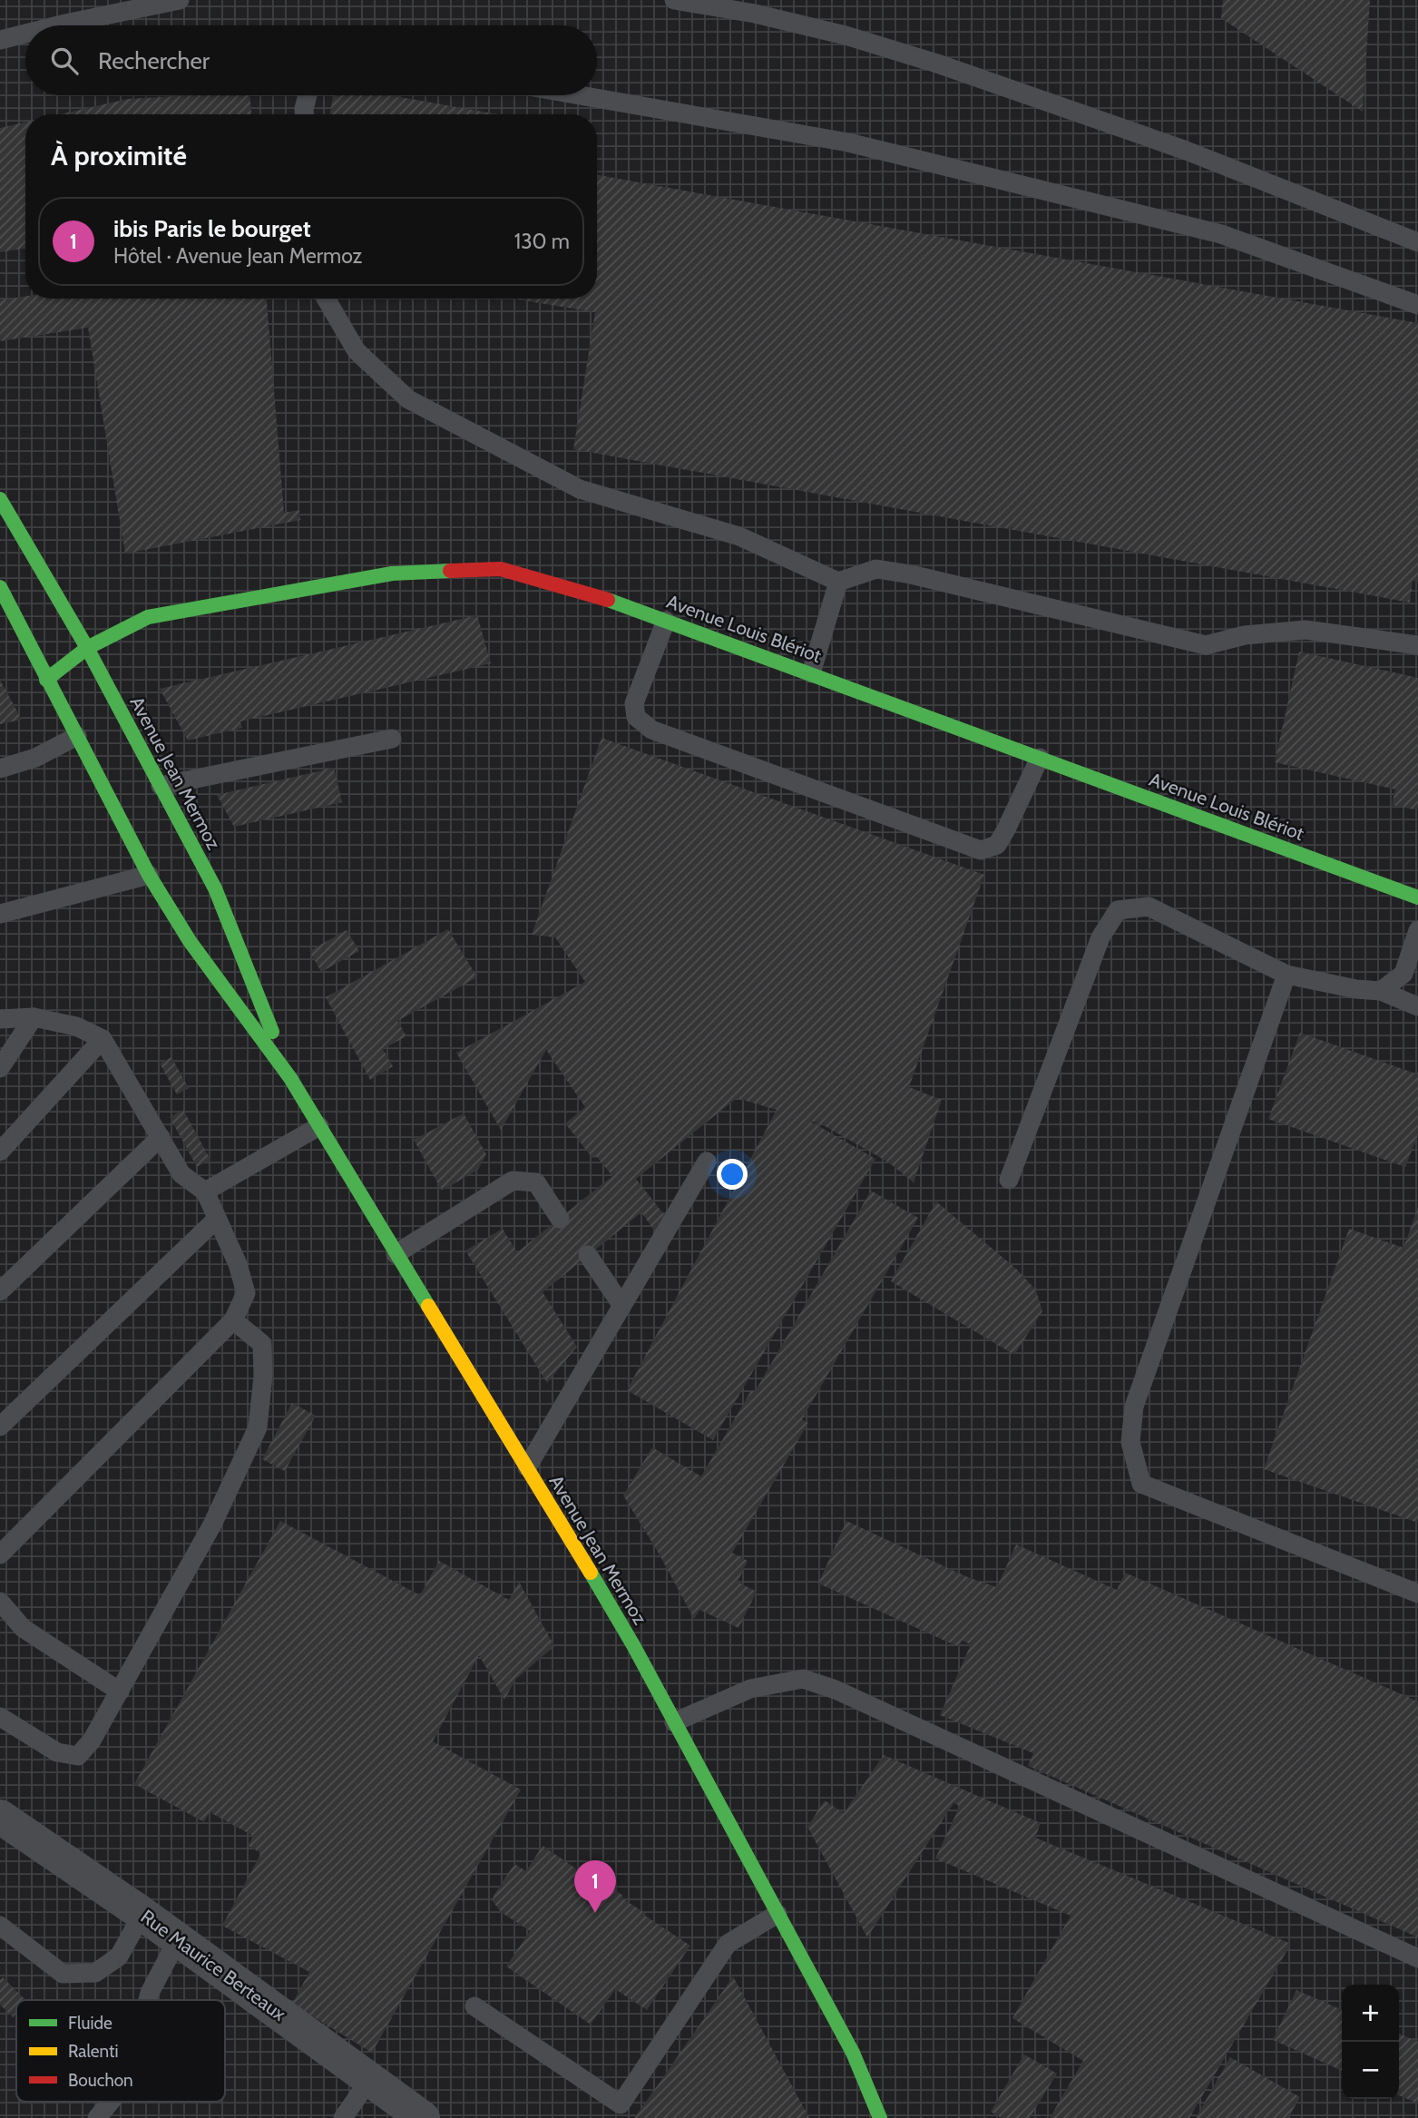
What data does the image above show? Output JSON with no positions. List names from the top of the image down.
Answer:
{
  "streets": {
    "main road": ["Avenue Louis Blériot", "Avenue Jean Mermoz"],
    "street": ["Rue Maurice Berteaux"]
  },
  "crossings": [
    ["Avenue Louis Blériot", "Avenue Jean Mermoz"]
  ],
  "legend": ["Fluide", "Ralenti", "Bouchon"],
  "page": {
    "search": "Rechercher",
    "heading": "À proximité",
    "list": [
      {
        "mark": "1",
        "name": "ibis Paris le bourget",
        "note": "Hôtel · Avenue Jean Mermoz",
        "value": "130 m"
      }
    ],
    "pins": "1",
    "map_buttons": ["+", "−"]
  }
}
